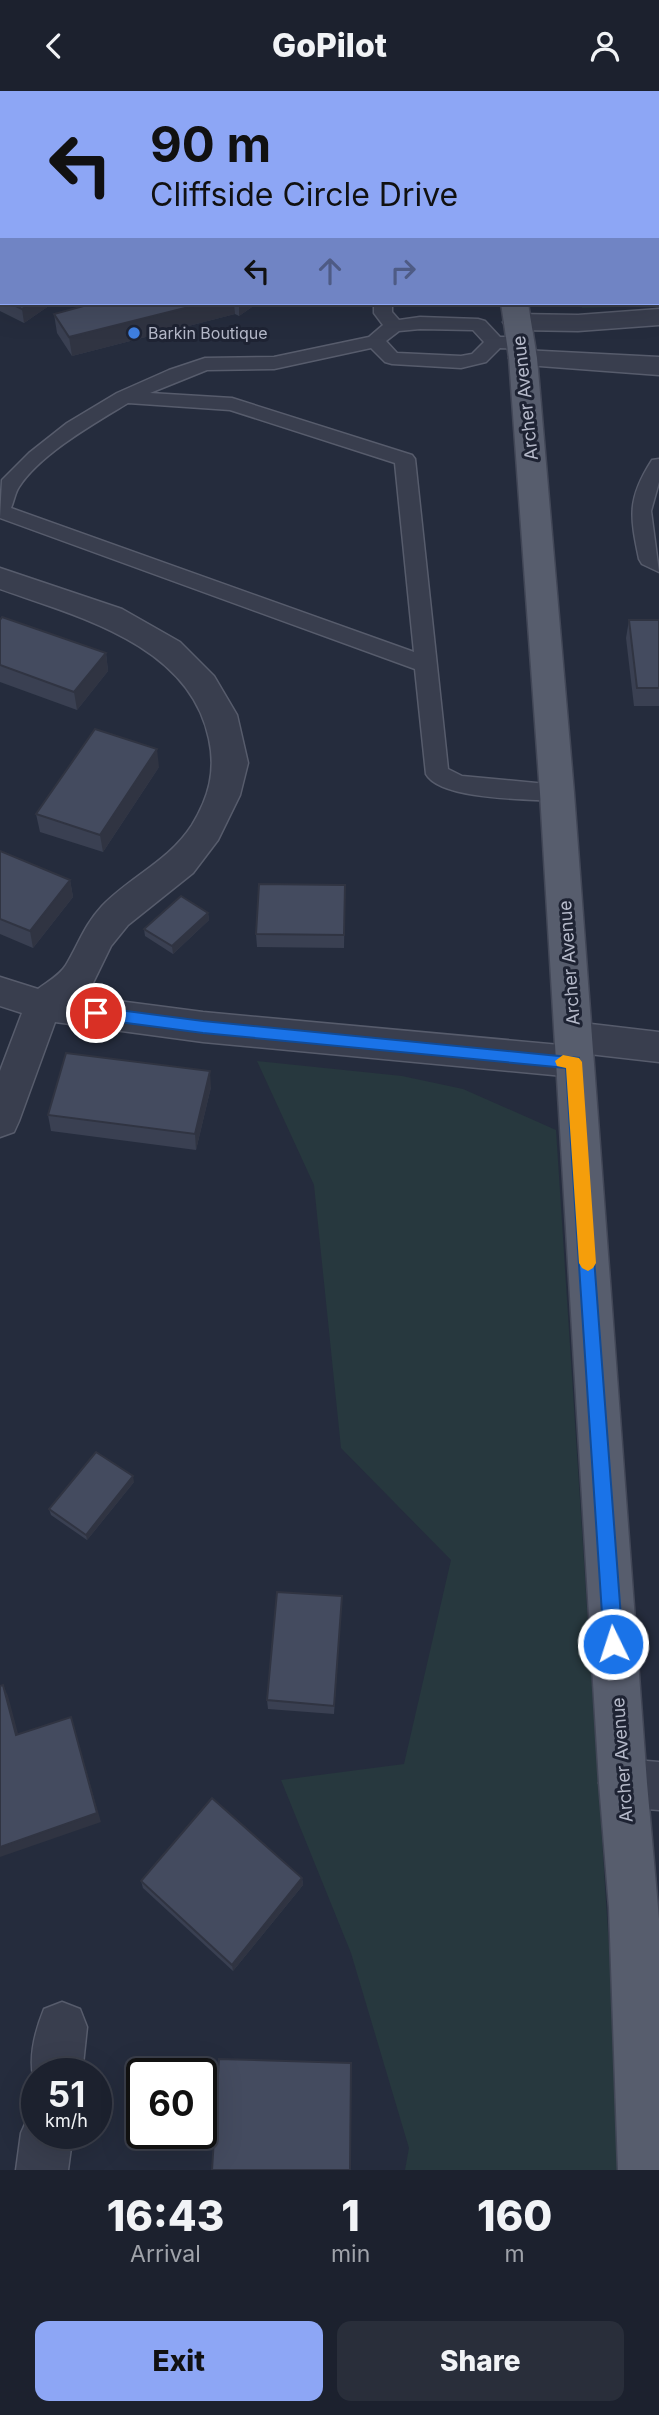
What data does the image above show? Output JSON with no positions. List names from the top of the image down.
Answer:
{
  "streets": {
    "main road": ["Archer Avenue"]
  },
  "places": ["Barkin Boutique"],
  "page": {
    "header": "GoPilot",
    "turn": ["90 m", "Cliffside Circle Drive"],
    "speed": "51 km/h",
    "limit": "60",
    "eta": [
      "16:43",
      "Arrival",
      "1",
      "min",
      "160",
      "m"
    ],
    "buttons": ["Exit", "Share"]
  }
}
